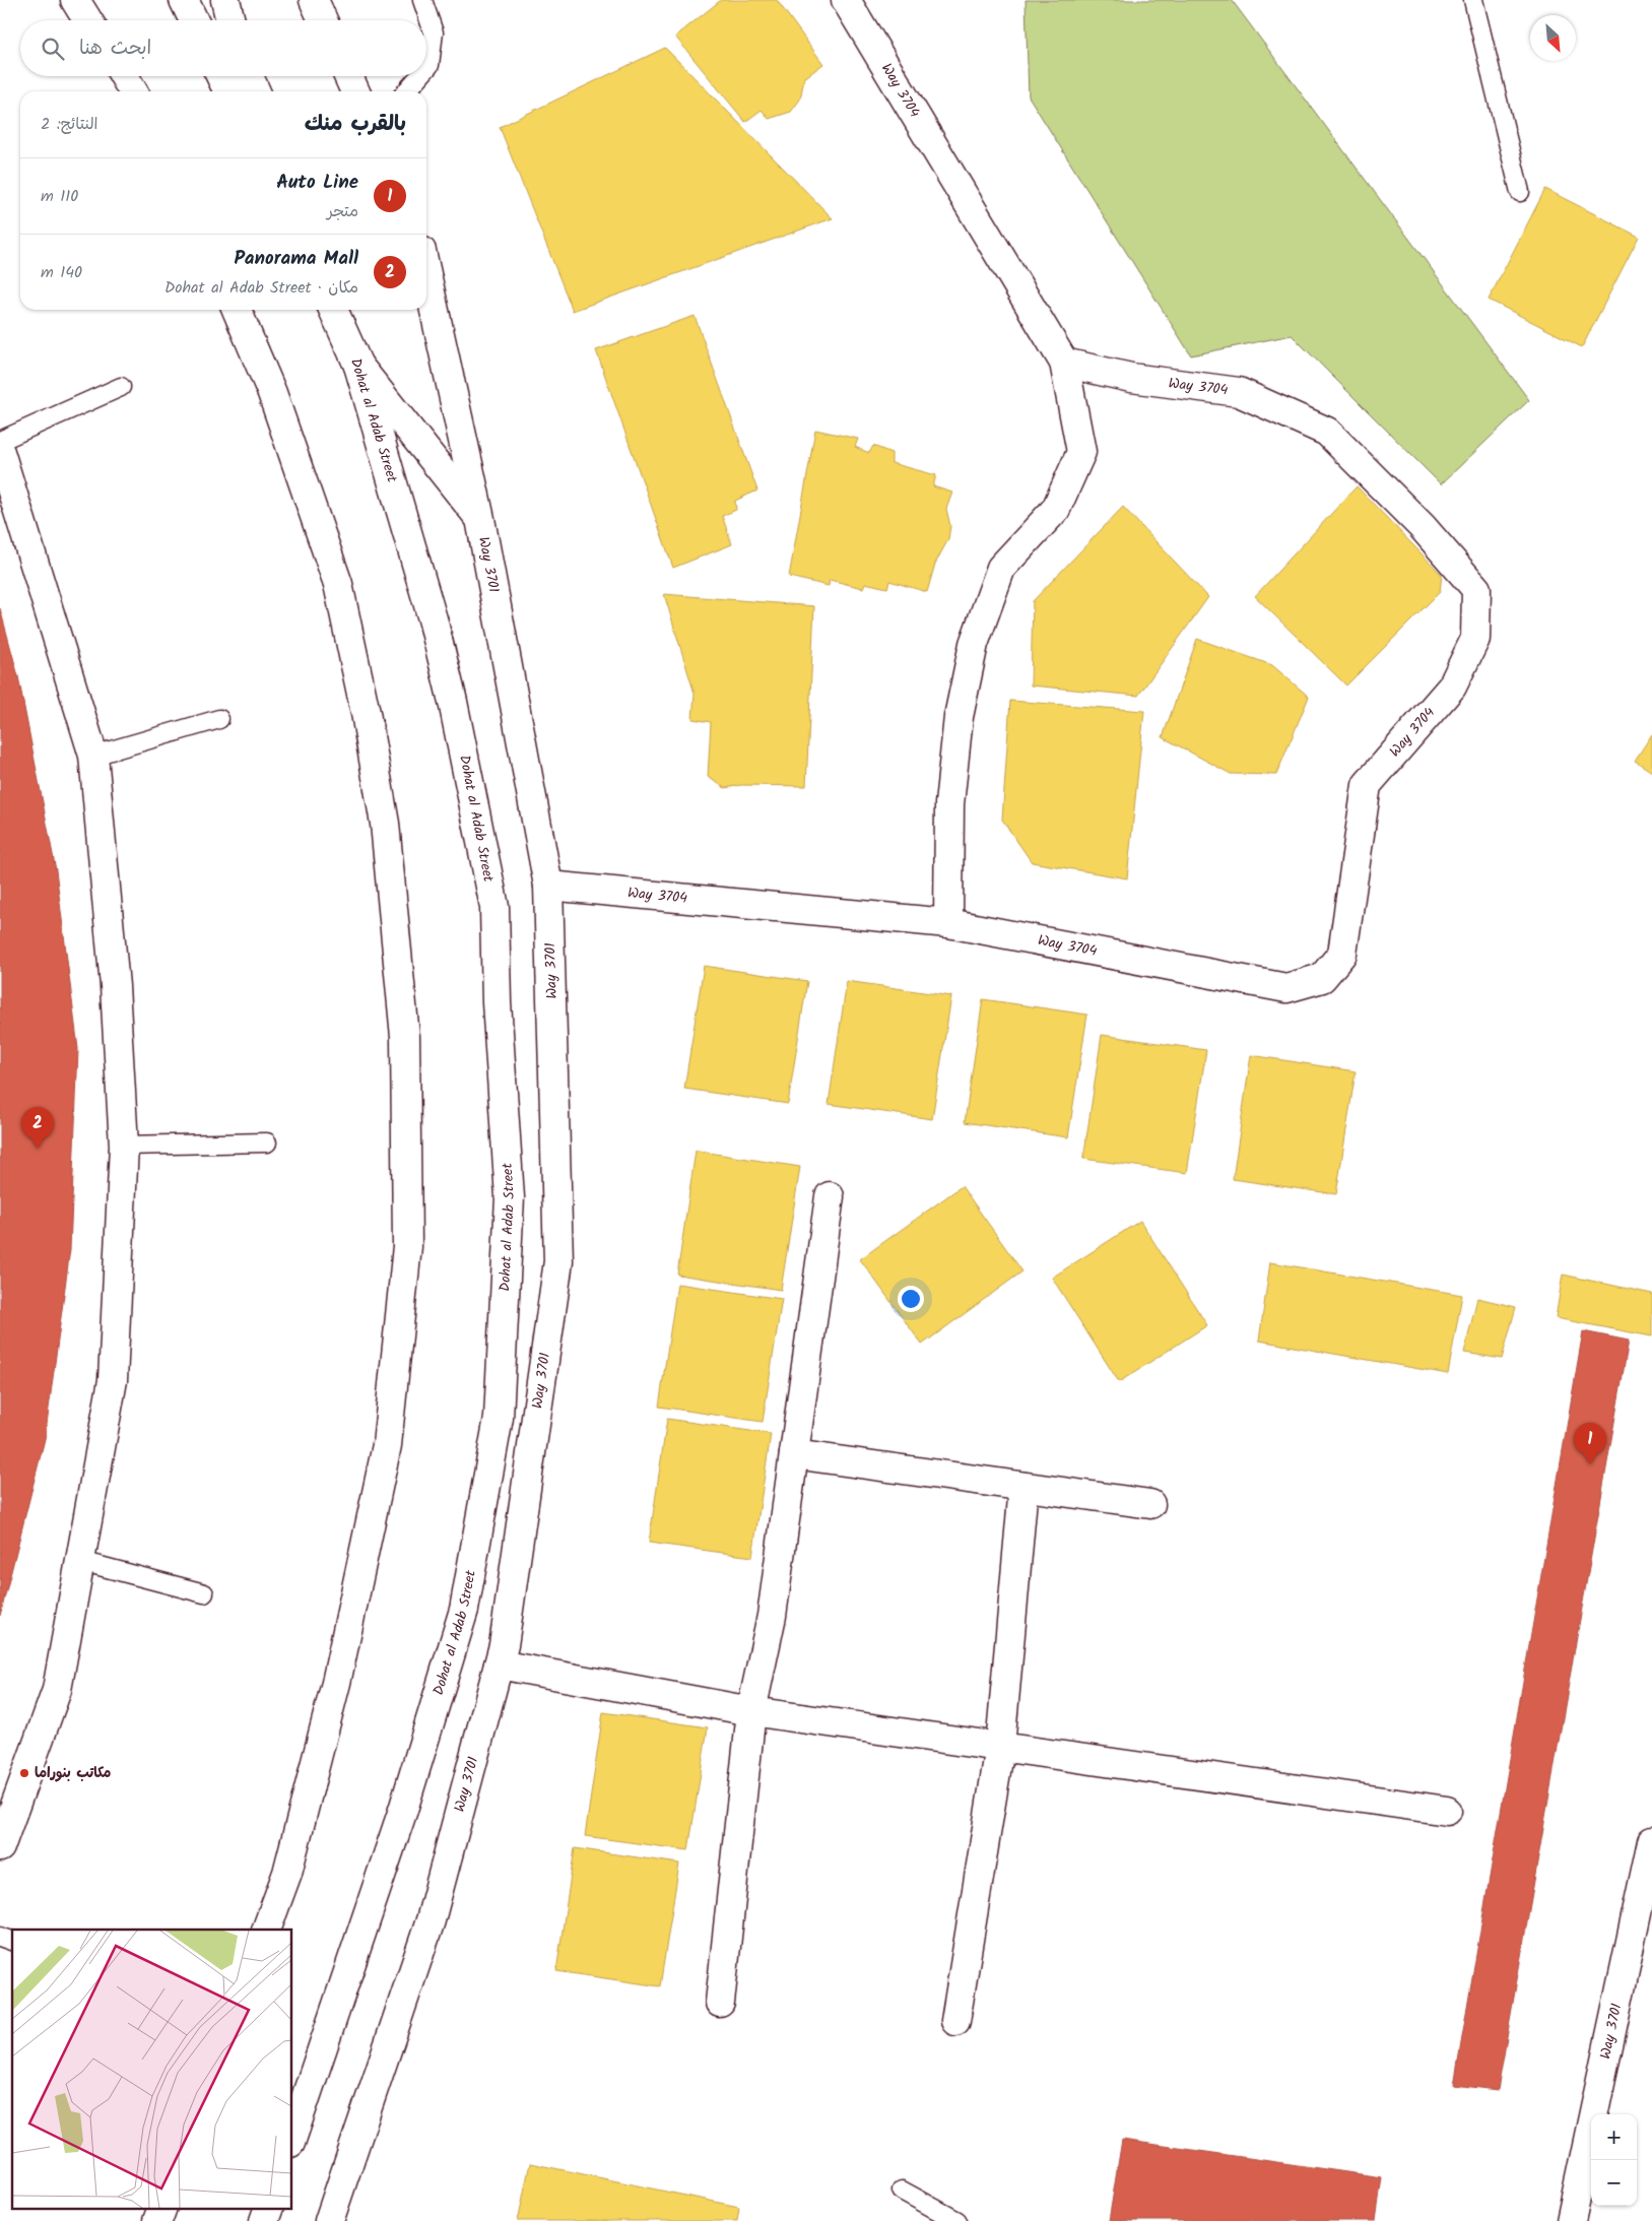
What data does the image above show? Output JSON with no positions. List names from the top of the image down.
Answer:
{
  "streets": {
    "street": ["Way 3704", "Dohat al Adab Street", "Way 3701"]
  },
  "crossings": [
    ["Way 3704", "Way 3701"],
    ["Dohat al Adab Street", "Way 3701"]
  ],
  "places": ["مكاتب بنوراما"],
  "north": "bottom right",
  "page": {
    "search": "ابحث هنا",
    "heading": ["بالقرب منك", "النتائج: 2"],
    "list": [
      {
        "mark": "1",
        "name": "Auto Line",
        "note": "متجر",
        "value": "110 m"
      },
      {
        "mark": "2",
        "name": "Panorama Mall",
        "note": "مكان · Dohat al Adab Street",
        "value": "140 m"
      }
    ],
    "pins": ["2", "1"],
    "map_buttons": ["+", "−"]
  }
}
